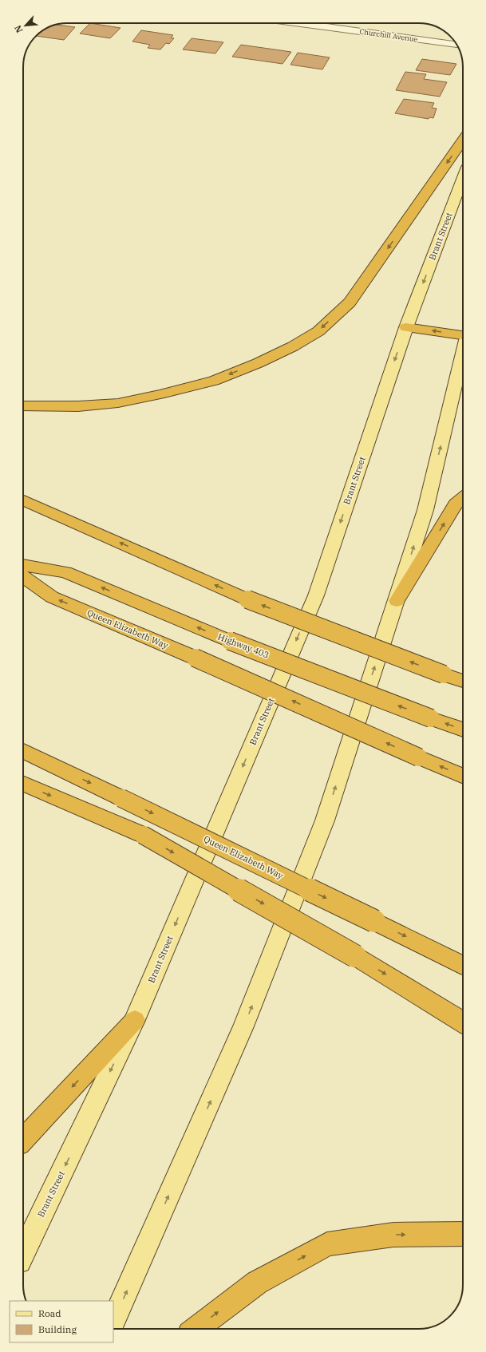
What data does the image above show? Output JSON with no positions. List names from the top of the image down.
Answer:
{
  "streets": {
    "highway": ["Queen Elizabeth Way", "Highway 403"],
    "main road": ["Brant Street"],
    "street": ["Churchill Avenue"]
  },
  "legend": ["Road", "Building"],
  "north": "bottom left"
}
